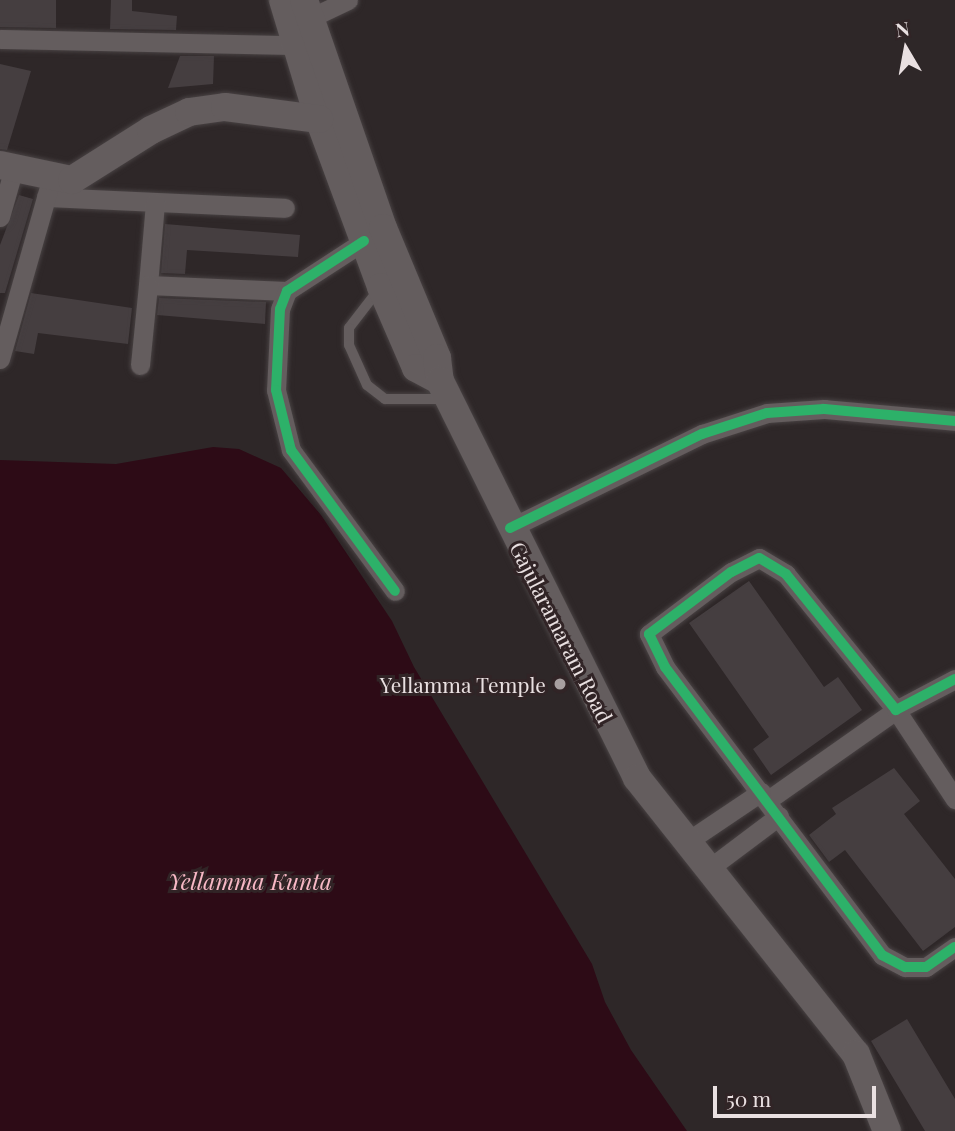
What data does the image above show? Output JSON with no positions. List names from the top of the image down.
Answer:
{
  "streets": {
    "main road": ["Gajularamaram Road"]
  },
  "water": ["Yellamma Kunta"],
  "places": ["Yellamma Temple"],
  "scale_bar": "50 m",
  "north": "top"
}
